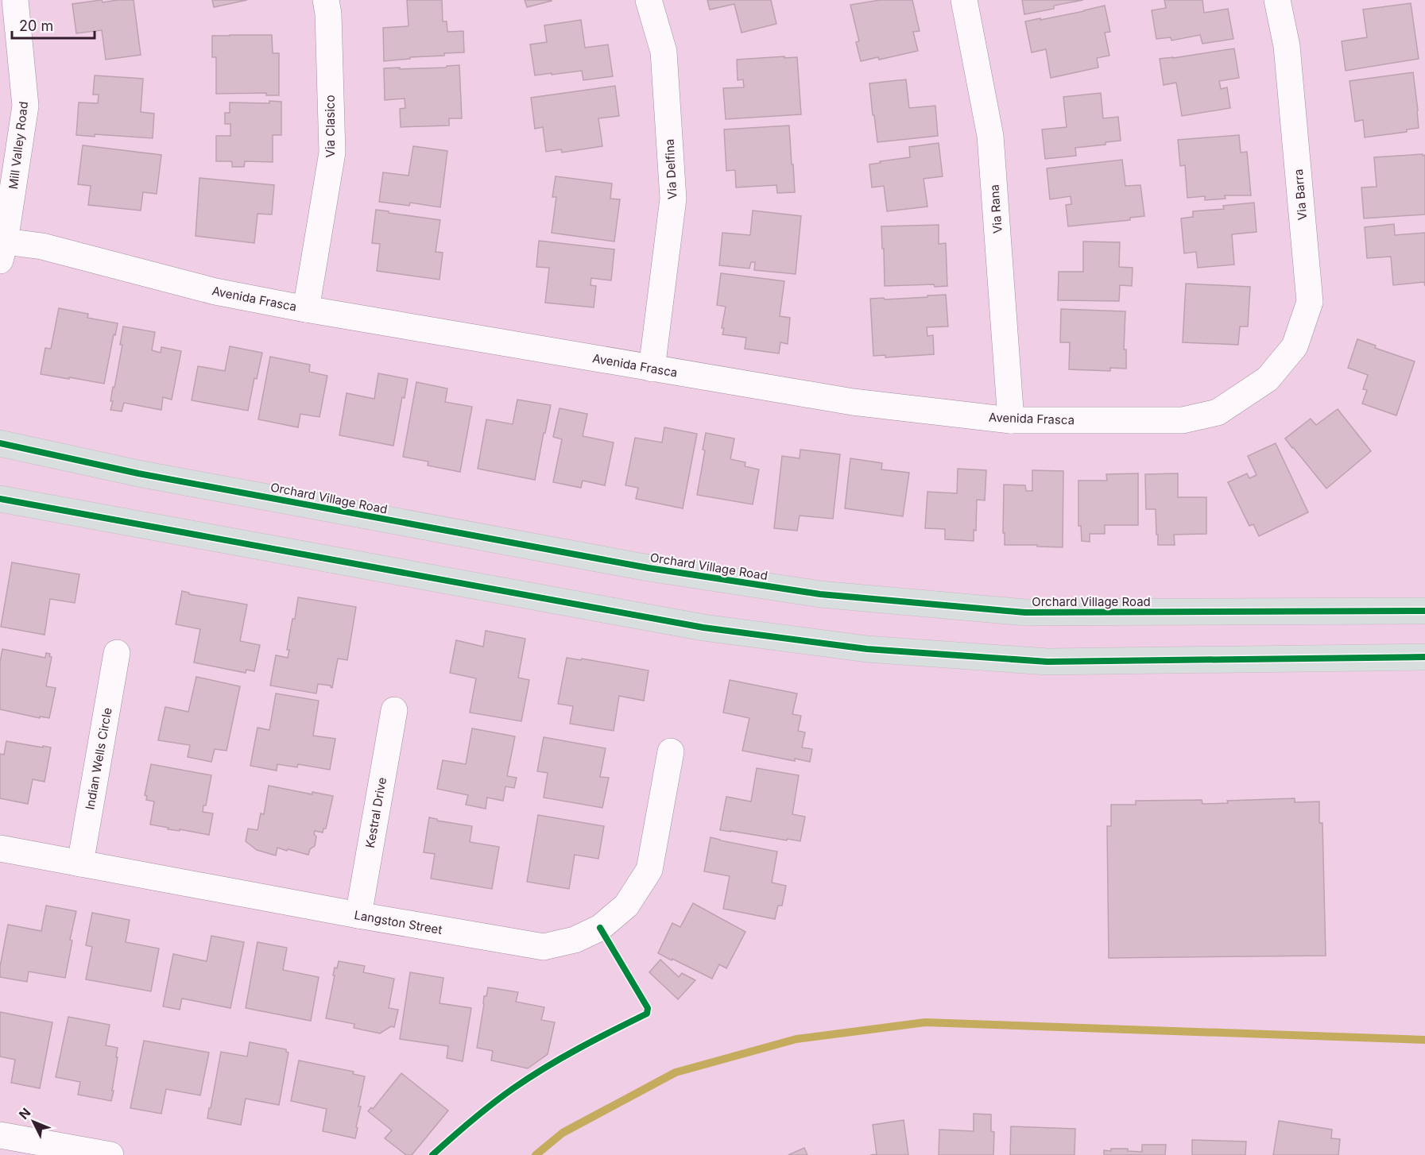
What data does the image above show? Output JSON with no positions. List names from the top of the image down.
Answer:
{
  "streets": {
    "main road": ["Orchard Village Road"],
    "street": [
      "Via Clasico",
      "Mill Valley Road",
      "Via Delfina",
      "Via Barra",
      "Via Rana",
      "Avenida Frasca",
      "Indian Wells Circle",
      "Kestral Drive",
      "Langston Street"
    ]
  },
  "crossings": [
    ["Via Clasico", "Avenida Frasca"],
    ["Mill Valley Road", "Avenida Frasca"],
    ["Via Delfina", "Avenida Frasca"],
    ["Via Barra", "Avenida Frasca"],
    ["Via Rana", "Avenida Frasca"],
    ["Indian Wells Circle", "Langston Street"],
    ["Kestral Drive", "Langston Street"]
  ],
  "scale_bar": "20 m",
  "north": "top left"
}
